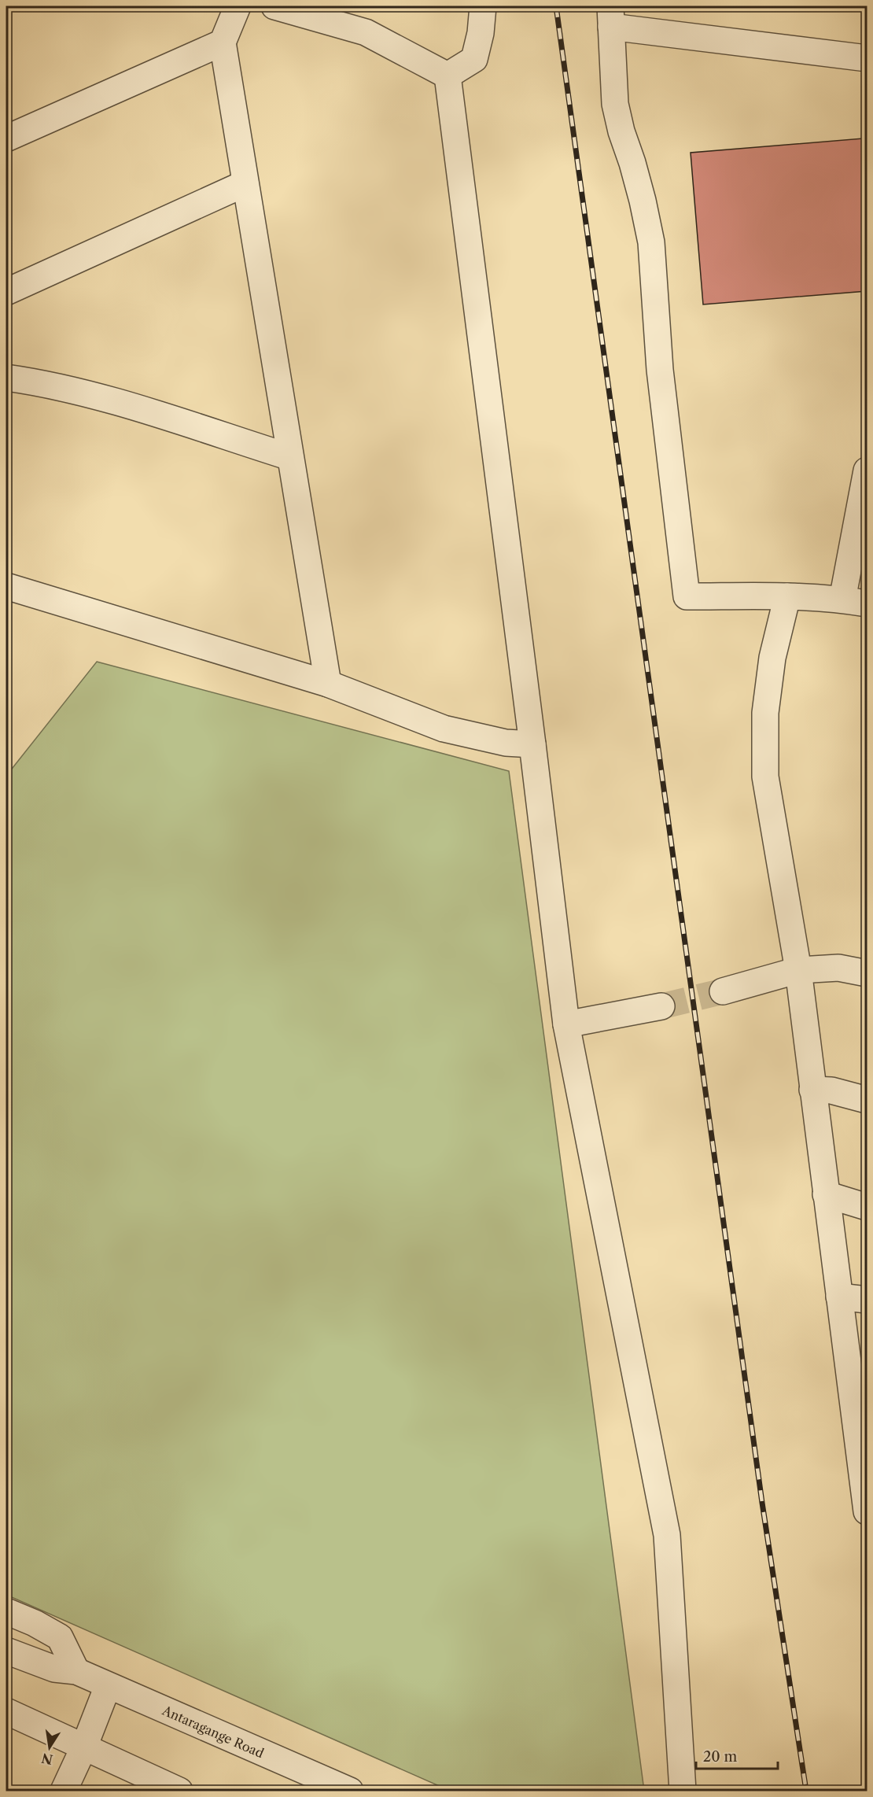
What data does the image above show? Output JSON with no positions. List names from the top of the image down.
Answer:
{
  "streets": {
    "street": ["Antaragange Road"]
  },
  "scale_bar": "20 m",
  "north": "bottom"
}
